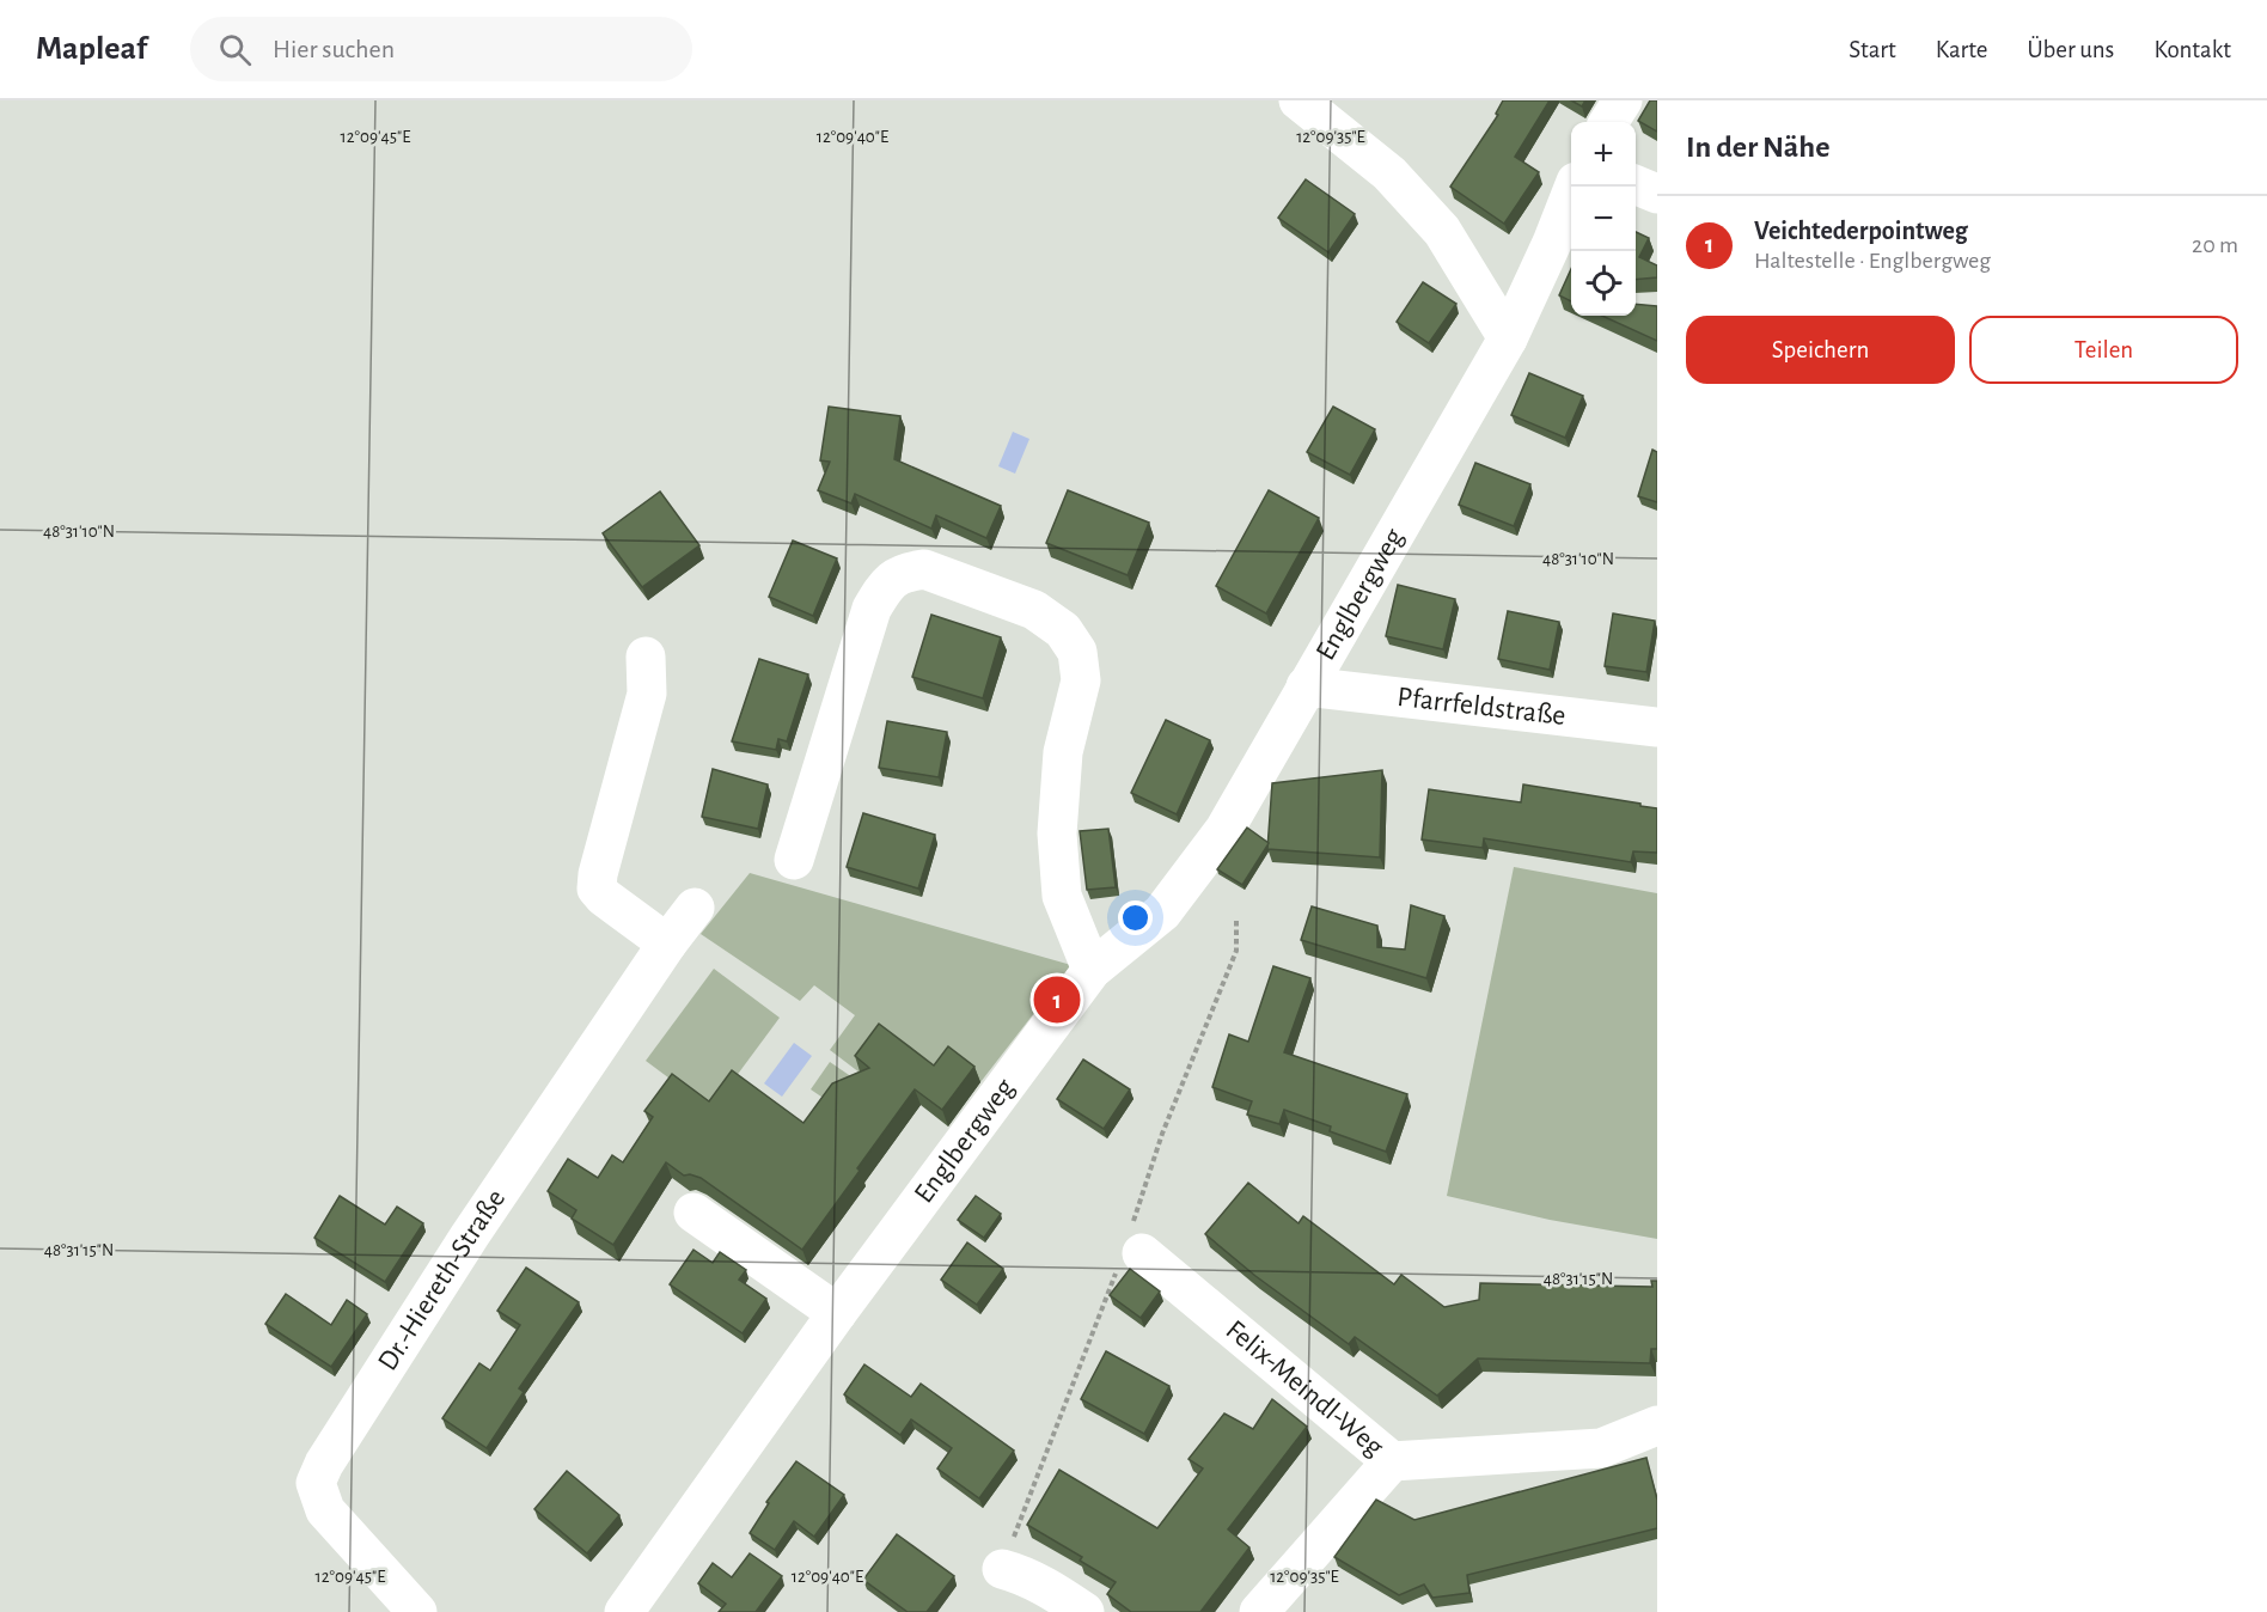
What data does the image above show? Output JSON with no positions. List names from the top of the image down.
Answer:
{
  "streets": {
    "street": [
      "Englbergweg",
      "Pfarrfeldstraße",
      "Dr.-Hiereth-Straße",
      "Felix-Meindl-Weg"
    ]
  },
  "crossings": [
    ["Englbergweg", "Pfarrfeldstraße"]
  ],
  "page": {
    "header": "Mapleaf",
    "search": "Hier suchen",
    "nav": [
      "Start",
      "Karte",
      "Über uns",
      "Kontakt"
    ],
    "heading": "In der Nähe",
    "map_buttons": ["+", "−"],
    "list": [
      {
        "mark": "1",
        "name": "Veichtederpointweg",
        "note": "Haltestelle · Englbergweg",
        "value": "20 m"
      }
    ],
    "buttons": ["Speichern", "Teilen"],
    "pins": "1"
  },
  "coordinates": [
    "12°09'45\"E",
    "12°09'40\"E",
    "12°09'35\"E",
    "48°31'10\"N",
    "48°31'15\"N"
  ]
}
